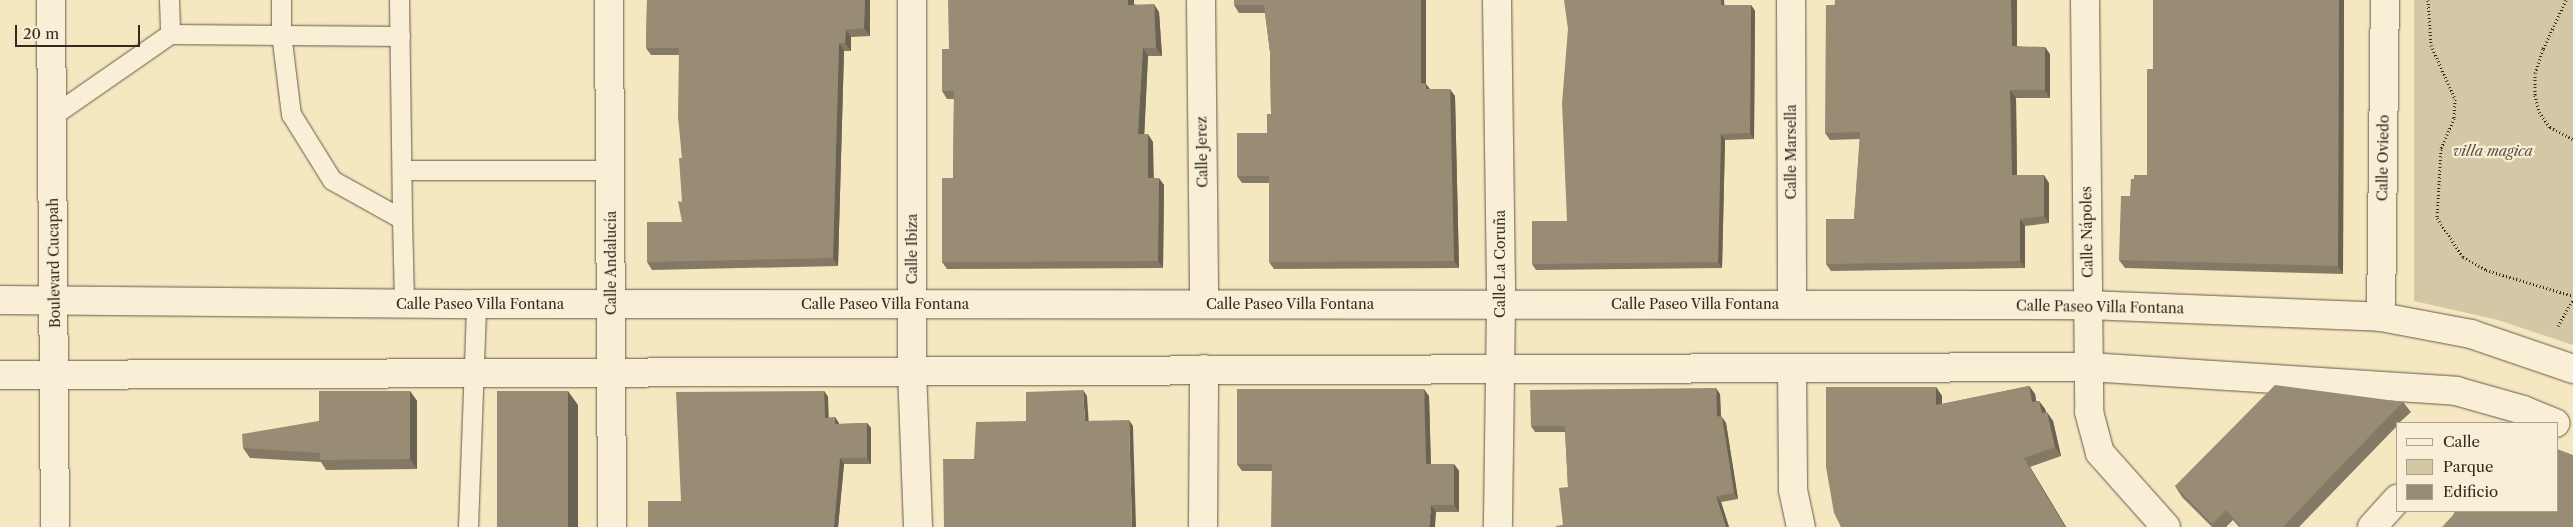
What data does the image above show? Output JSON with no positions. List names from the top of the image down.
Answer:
{
  "streets": {
    "street": [
      "Calle Jerez",
      "Calle Marsella",
      "Calle Oviedo",
      "Calle Nápoles",
      "Calle Ibiza",
      "Boulevard Cucapah",
      "Calle Andalucía",
      "Calle La Coruña",
      "Calle Paseo Villa Fontana"
    ]
  },
  "crossings": [
    ["Calle Jerez", "Calle Paseo Villa Fontana"],
    ["Calle Marsella", "Calle Paseo Villa Fontana"],
    ["Calle Oviedo", "Calle Paseo Villa Fontana"],
    ["Calle Nápoles", "Calle Paseo Villa Fontana"],
    ["Calle Ibiza", "Calle Paseo Villa Fontana"],
    ["Boulevard Cucapah", "Calle Paseo Villa Fontana"],
    ["Calle Andalucía", "Calle Paseo Villa Fontana"],
    ["Calle La Coruña", "Calle Paseo Villa Fontana"]
  ],
  "parks": ["villa magica"],
  "legend": ["Calle", "Parque", "Edificio"],
  "scale_bar": "20 m"
}
